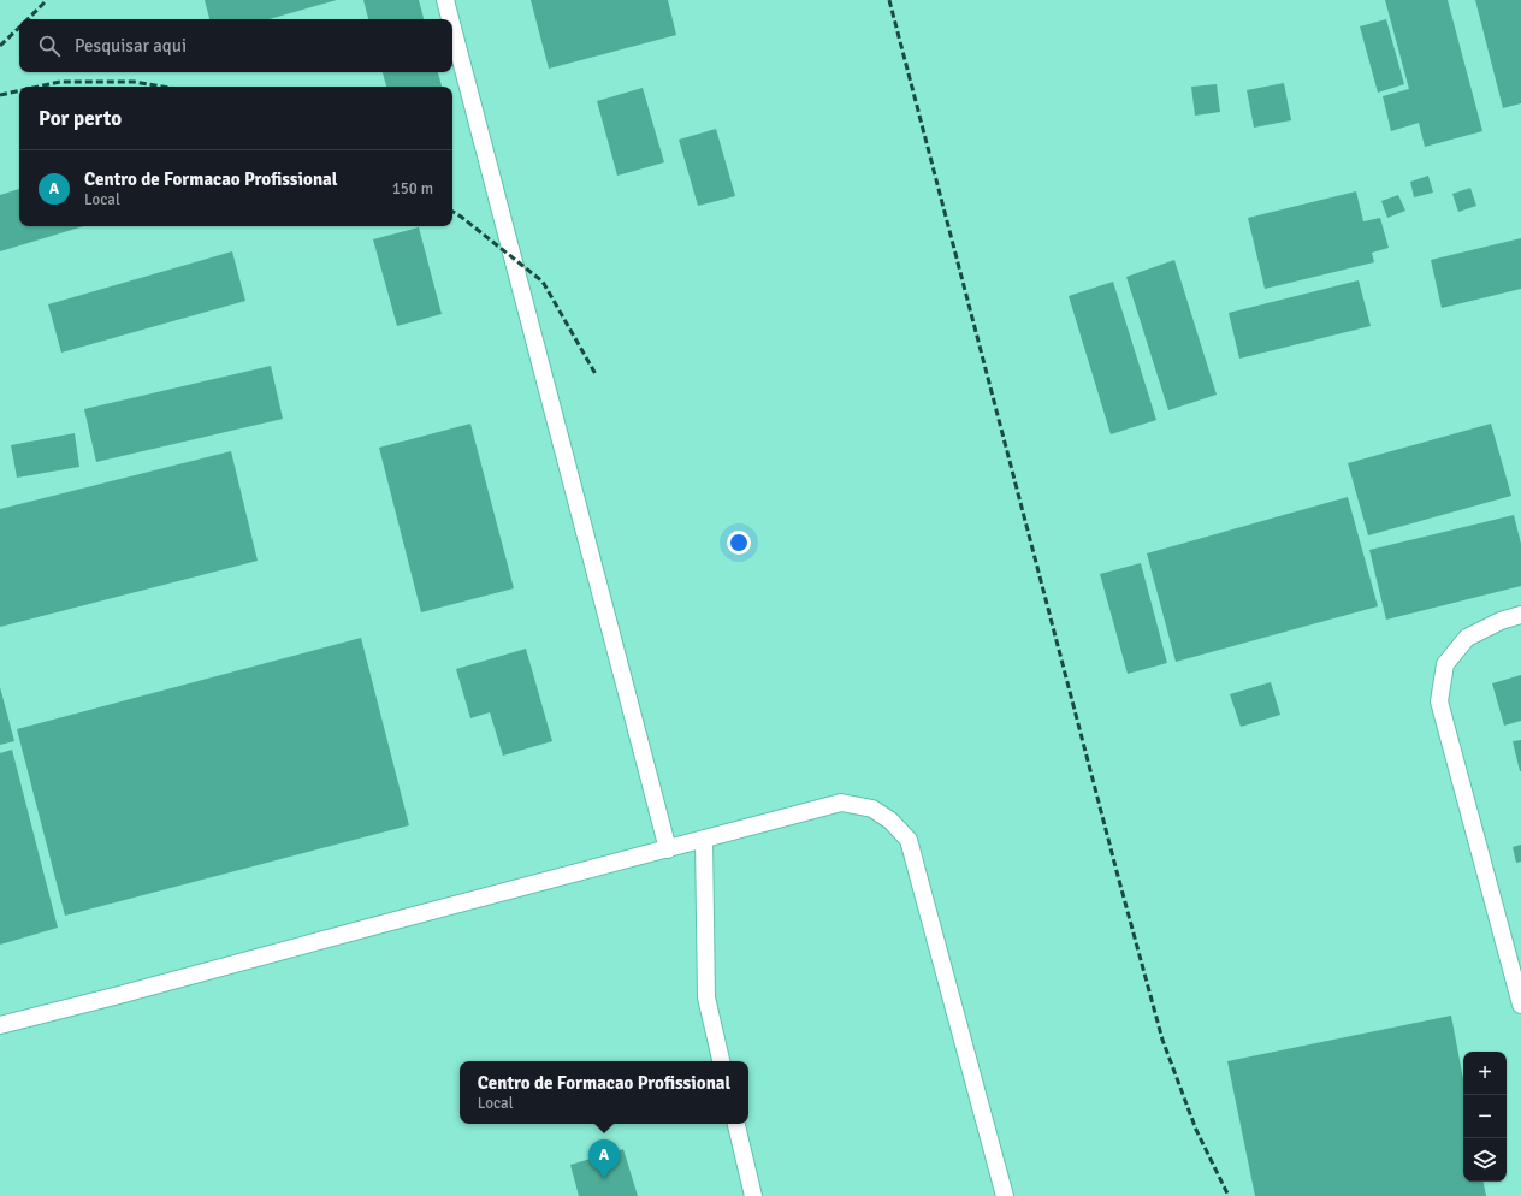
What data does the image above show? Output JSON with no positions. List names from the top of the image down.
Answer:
{
  "page": {
    "search": "Pesquisar aqui",
    "heading": "Por perto",
    "list": [
      {
        "mark": "A",
        "name": "Centro de Formacao Profissional",
        "note": "Local",
        "value": "150 m"
      }
    ],
    "map_buttons": ["+", "−"],
    "popup": ["Centro de Formacao Profissional", "Local"],
    "pins": "A"
  }
}
